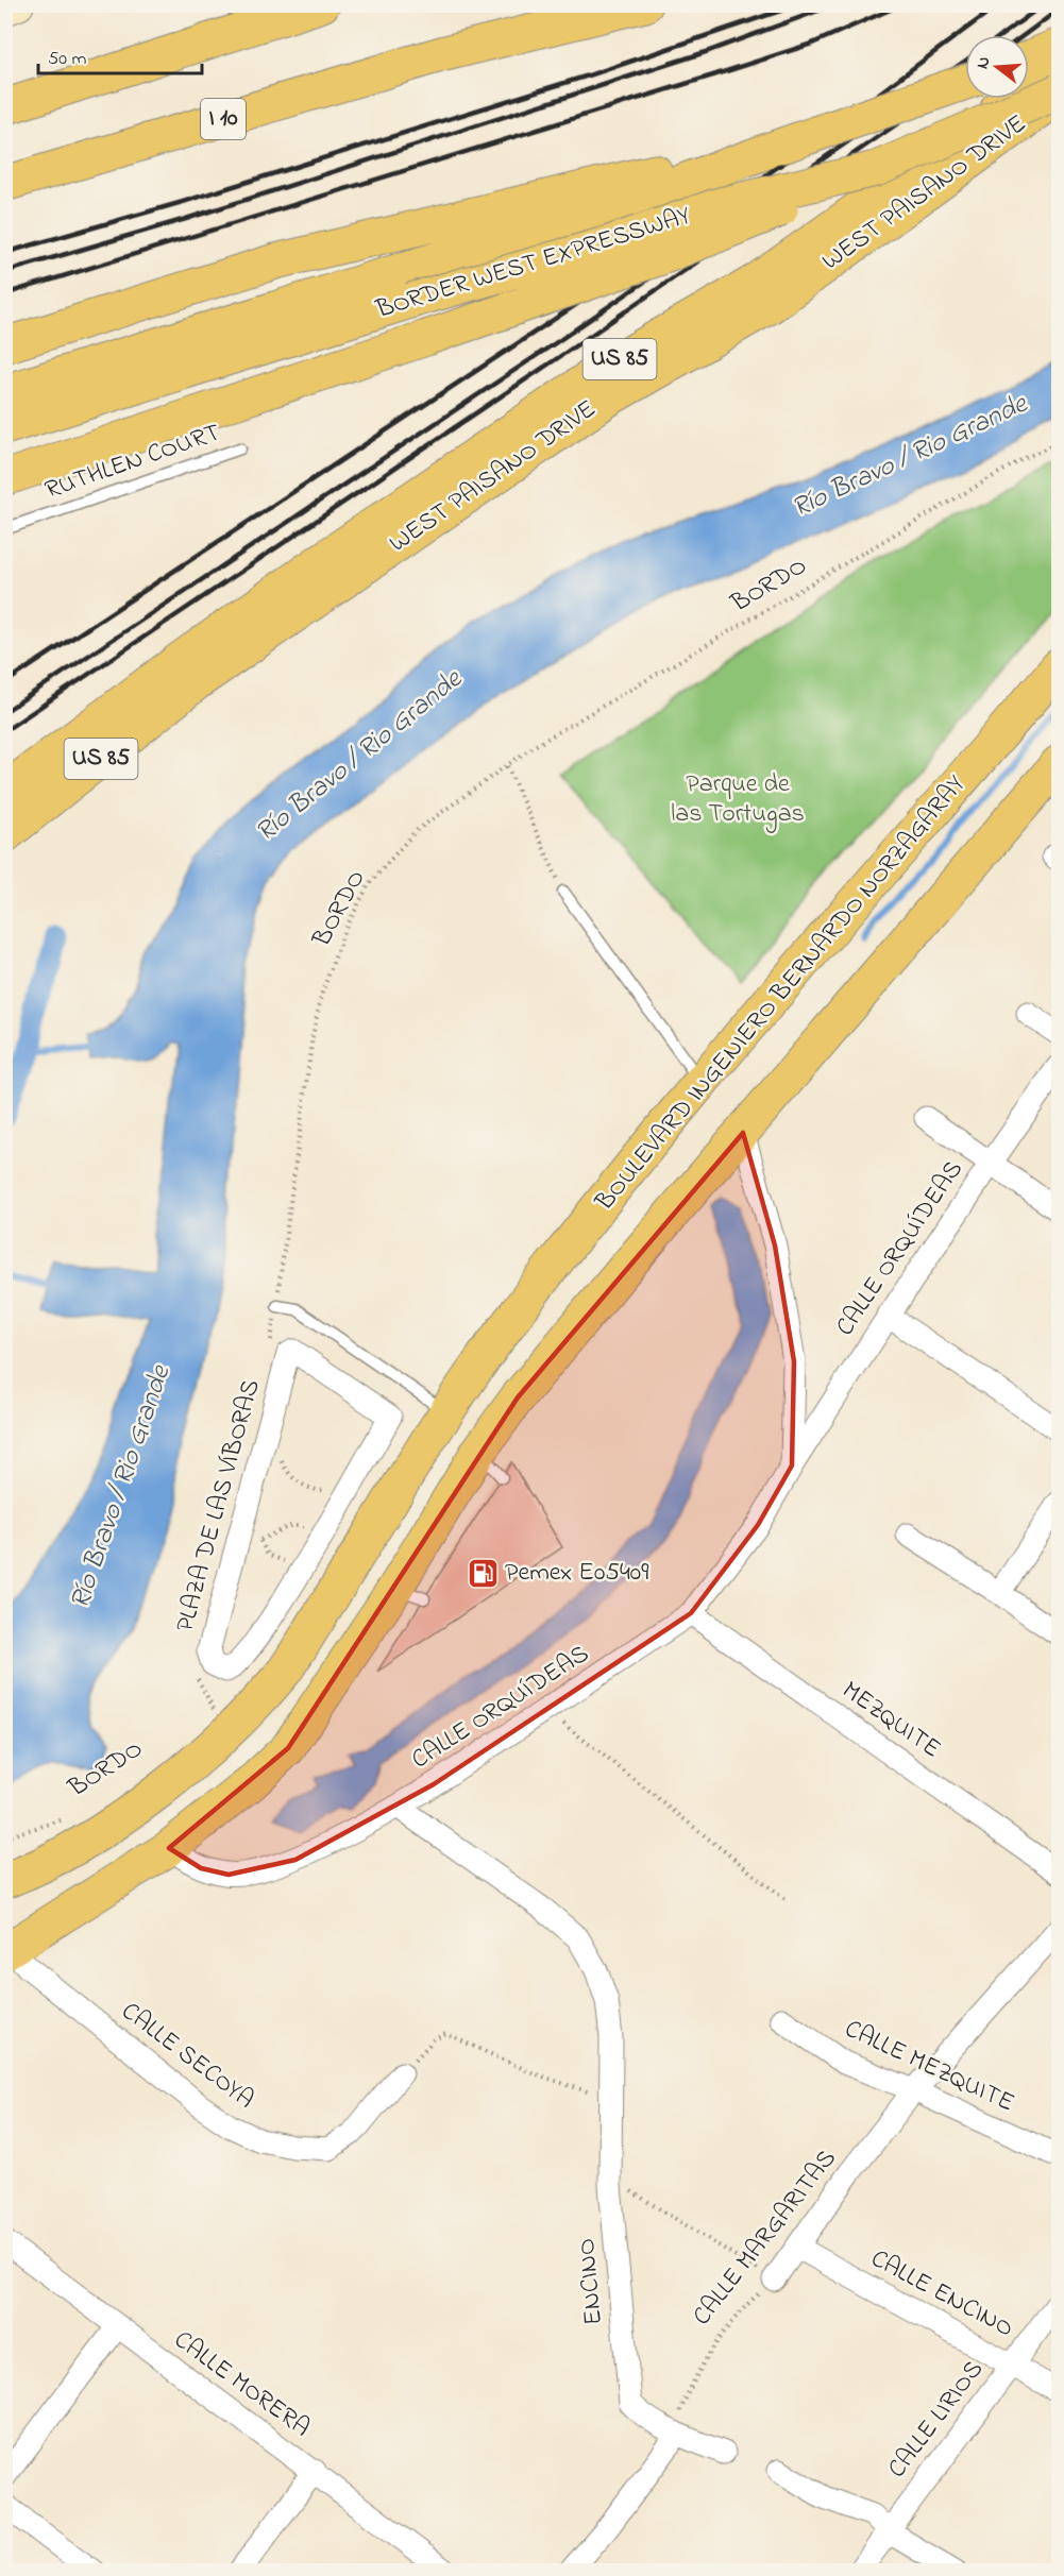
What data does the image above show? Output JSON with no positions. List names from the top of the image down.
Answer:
{
  "streets": {
    "main road": [
      "I 10",
      "WEST PAISANO DRIVE",
      "BORDER WEST EXPRESSWAY",
      "US 85",
      "BOULEVARD INGENIERO BERNARDO NORZAGARAY"
    ],
    "street": [
      "CALLE ORQUÍDEAS",
      "PLAZA DE LAS VÍBORAS",
      "MEZQUITE",
      "CALLE SECOYA",
      "CALLE MEZQUITE",
      "CALLE MARGARITAS",
      "ENCINO",
      "CALLE ENCINO",
      "CALLE MORERA",
      "CALLE LIRIOS"
    ],
    "lane": ["RUTHLEN COURT"],
    "path": ["BORDO"]
  },
  "crossings": [
    ["WEST PAISANO DRIVE", "BORDER WEST EXPRESSWAY"],
    ["CALLE ORQUÍDEAS", "MEZQUITE"],
    ["CALLE ORQUÍDEAS", "ENCINO"],
    ["CALLE MEZQUITE", "CALLE MARGARITAS"],
    ["CALLE MARGARITAS", "ENCINO"],
    ["CALLE MARGARITAS", "CALLE ENCINO"],
    ["CALLE ENCINO", "CALLE LIRIOS"]
  ],
  "water": ["Río Bravo / Rio Grande"],
  "parks": ["Parque de las Tortugas"],
  "places": {
    "fuel station": ["Pemex E05409"]
  },
  "scale_bar": "50 m",
  "north": "left"
}
